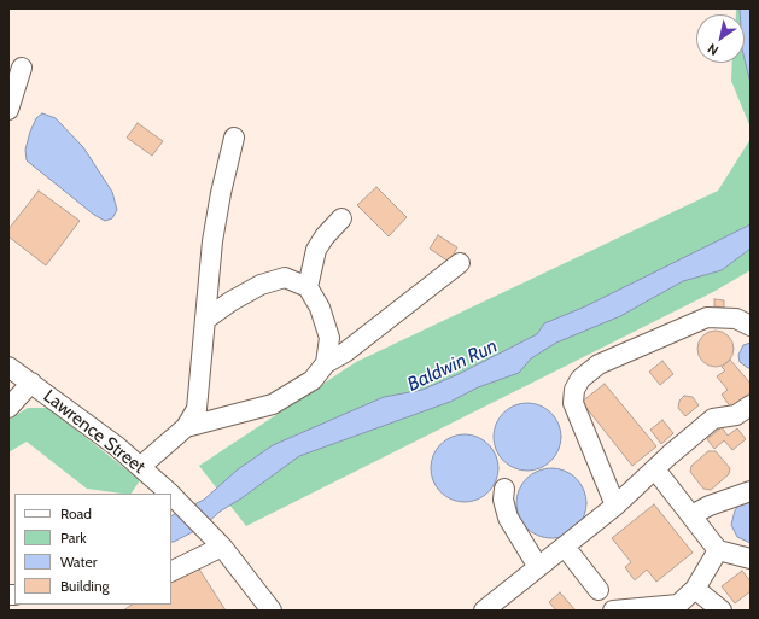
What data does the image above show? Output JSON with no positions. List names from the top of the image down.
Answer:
{
  "streets": {
    "street": ["Lawrence Street"]
  },
  "water": ["Baldwin Run"],
  "legend": [
    "Road",
    "Park",
    "Water",
    "Building"
  ],
  "north": "bottom left"
}
